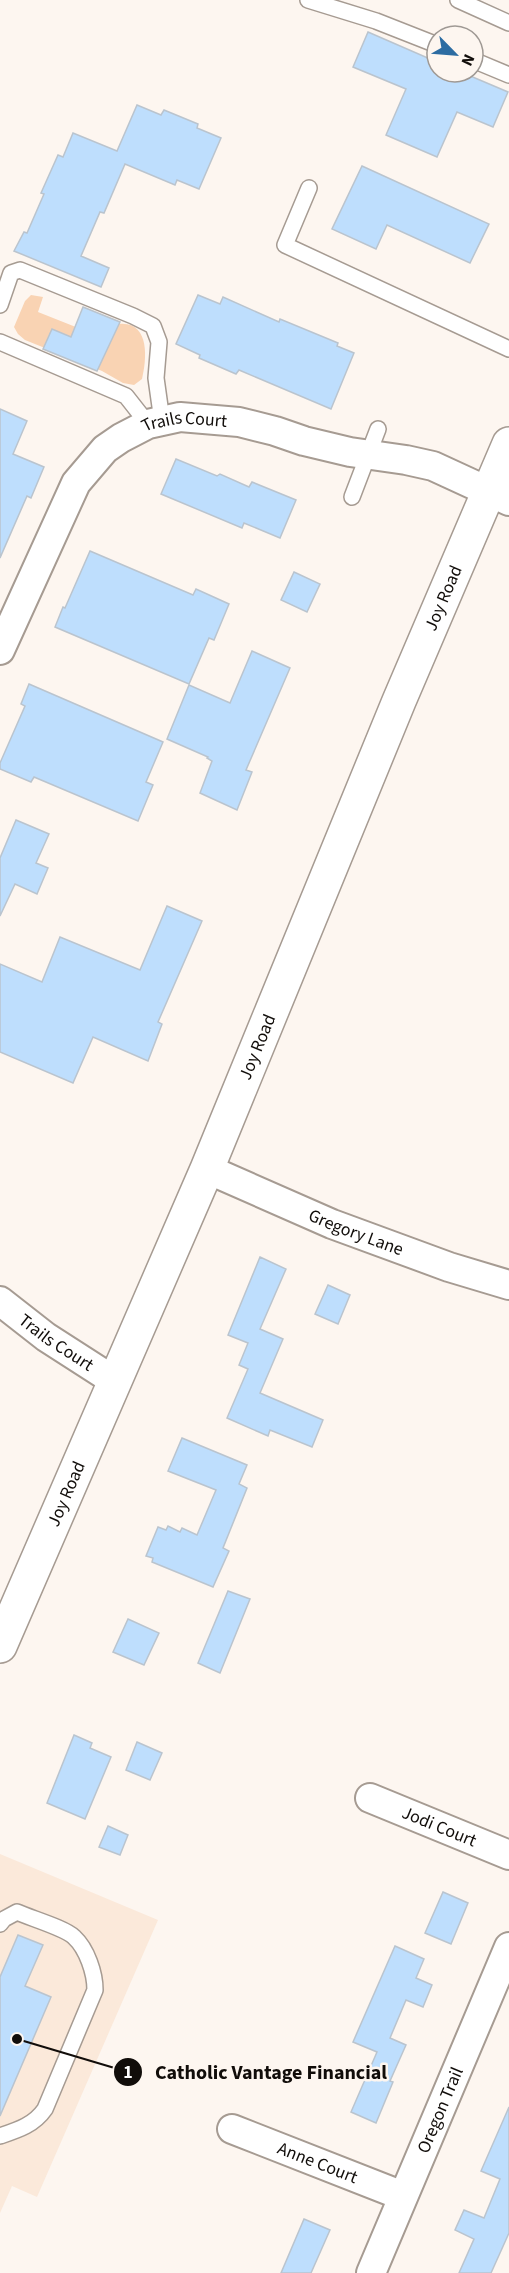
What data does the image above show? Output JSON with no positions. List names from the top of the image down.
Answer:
{
  "streets": {
    "street": [
      "Trails Court",
      "Joy Road",
      "Gregory Lane",
      "Jodi Court",
      "Oregon Trail",
      "Anne Court"
    ]
  },
  "crossings": [
    ["Trails Court", "Joy Road"],
    ["Joy Road", "Gregory Lane"],
    ["Oregon Trail", "Anne Court"]
  ],
  "places": ["Catholic Vantage Financial"],
  "north": "bottom right"
}
